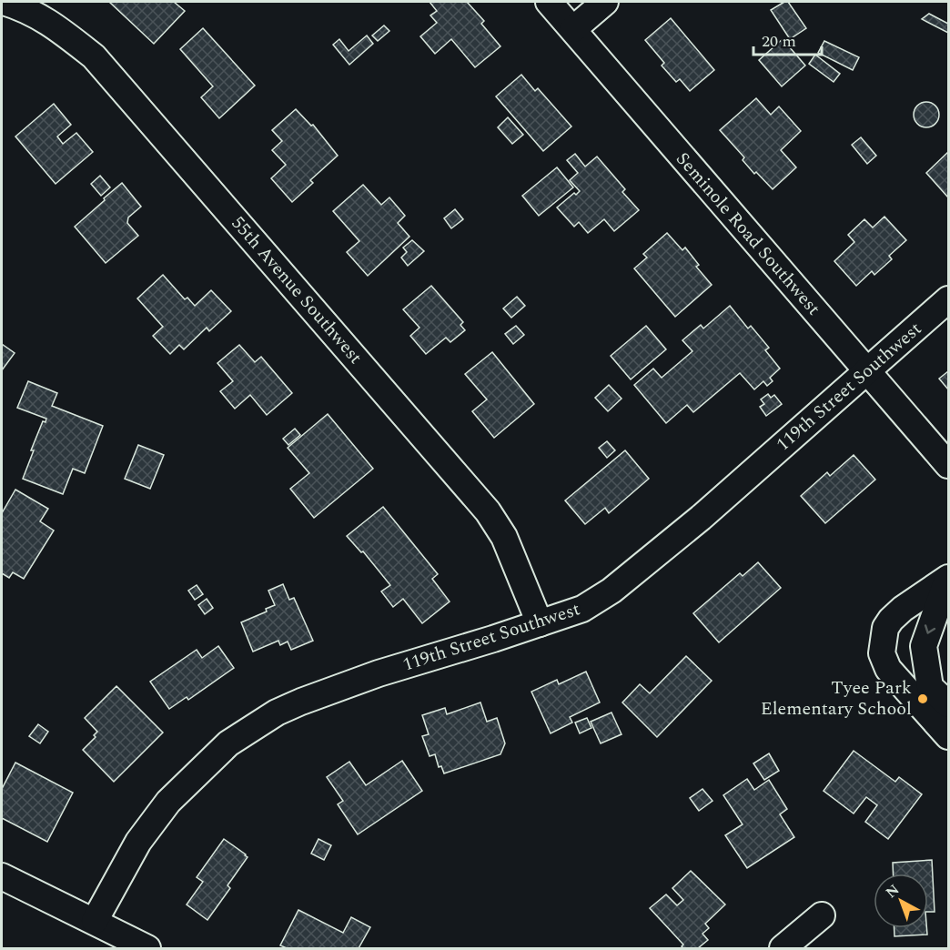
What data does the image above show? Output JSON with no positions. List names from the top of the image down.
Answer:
{
  "streets": {
    "street": ["Seminole Road Southwest", "55th Avenue Southwest", "119th Street Southwest"]
  },
  "crossings": [
    ["Seminole Road Southwest", "119th Street Southwest"],
    ["55th Avenue Southwest", "119th Street Southwest"]
  ],
  "places": ["Tyee Park Elementary School"],
  "scale_bar": "20 m",
  "north": "top left"
}
